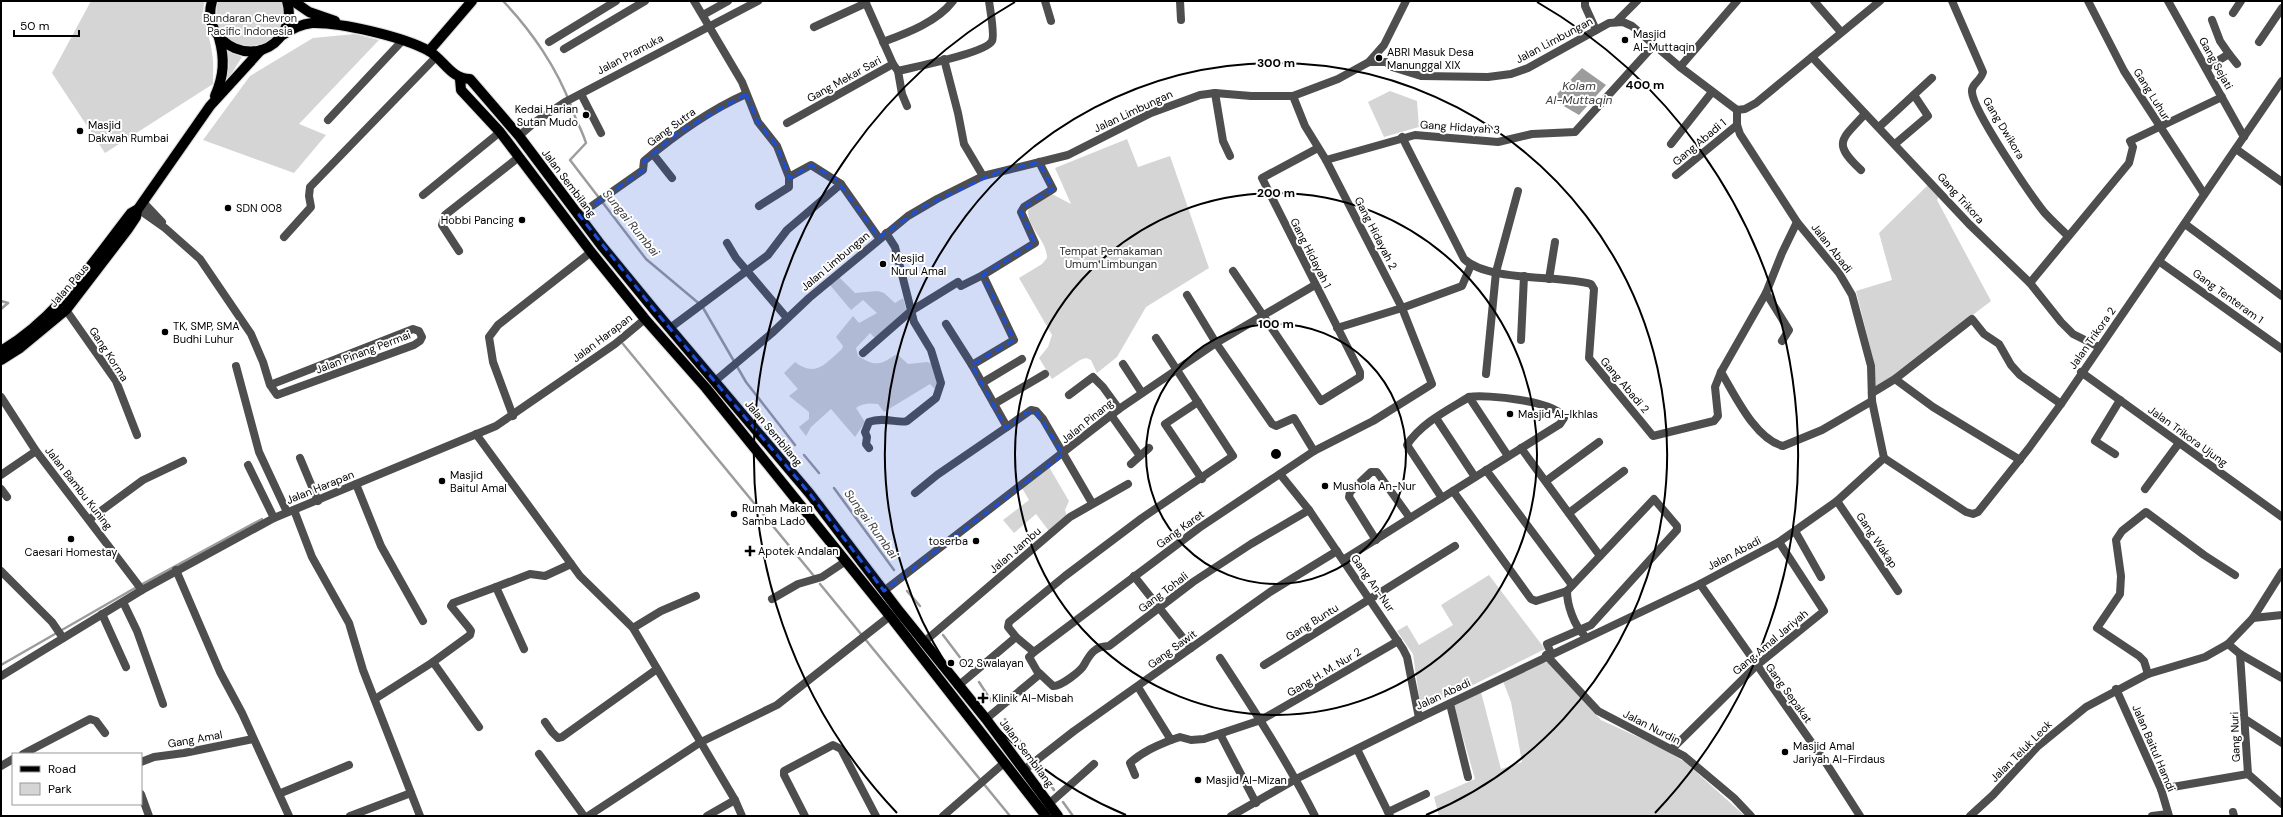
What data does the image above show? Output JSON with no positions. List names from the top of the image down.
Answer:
{
  "streets": {
    "main road": ["Jalan Sembilang", "Jalan Paus"],
    "street": [
      "Jalan Limbungan",
      "Jalan Pramuka",
      "Gang Sejati",
      "Gang Mekar Sari",
      "Gang Luhur",
      "Gang Sutra",
      "Gang Hidayah 3",
      "Gang Dwikora",
      "Gang Abadi 1",
      "Gang Trikora",
      "Gang Hidayah 2",
      "Jalan Abadi",
      "Gang Hidayah 1",
      "Gang Tenteram 1",
      "Jalan Harapan",
      "Jalan Trikora 2",
      "Jalan Pinang Permai",
      "Gang Korma",
      "Gang Abadi 2",
      "Jalan Pinang",
      "Jalan Trikora Ujung",
      "Jalan Bambu Kuning",
      "Gang Karet",
      "Gang Wakap",
      "Jalan Jambu",
      "Gang An-Nur",
      "Gang Tohali",
      "Gang Buntu",
      "Gang Amal Jariyah",
      "Gang Sawit",
      "Gang H. M. Nur 2",
      "Gang Sepakat",
      "Jalan Nurdin",
      "Gang Nuri",
      "Gang Amal",
      "Jalan Baitul Hamdi",
      "Jalan Teluk Leok"
    ]
  },
  "crossings": [
    ["Jalan Limbungan", "Jalan Sembilang"],
    ["Jalan Limbungan", "Gang Hidayah 2"],
    ["Jalan Pramuka", "Jalan Sembilang"],
    ["Gang Sejati", "Jalan Trikora 2"],
    ["Gang Luhur", "Jalan Trikora 2"],
    ["Gang Sutra", "Jalan Sembilang"],
    ["Gang Hidayah 3", "Gang Hidayah 2"],
    ["Gang Abadi 1", "Jalan Abadi"],
    ["Jalan Sembilang", "Jalan Pinang"],
    ["Jalan Sembilang", "Jalan Jambu"],
    ["Jalan Sembilang", "Gang Sawit"],
    ["Gang Trikora", "Jalan Trikora 2"],
    ["Gang Hidayah 2", "Gang Hidayah 1"],
    ["Gang Hidayah 2", "Gang Karet"],
    ["Jalan Abadi", "Jalan Trikora 2"],
    ["Jalan Abadi", "Gang Abadi 2"],
    ["Jalan Abadi", "Gang Wakap"],
    ["Jalan Abadi", "Gang An-Nur"],
    ["Jalan Abadi", "Gang Amal Jariyah"],
    ["Jalan Abadi", "Gang Sepakat"],
    ["Jalan Abadi", "Jalan Nurdin"],
    ["Gang Hidayah 1", "Jalan Pinang"],
    ["Jalan Paus", "Gang Korma"],
    ["Gang Tenteram 1", "Jalan Trikora 2"],
    ["Jalan Harapan", "Jalan Bambu Kuning"],
    ["Jalan Trikora 2", "Jalan Trikora Ujung"],
    ["Gang Karet", "Gang An-Nur"],
    ["Gang Karet", "Gang Tohali"],
    ["Gang An-Nur", "Gang Tohali"],
    ["Gang An-Nur", "Gang Buntu"],
    ["Gang An-Nur", "Gang Sawit"],
    ["Gang An-Nur", "Gang H. M. Nur 2"],
    ["Gang Amal Jariyah", "Gang Sepakat"],
    ["Gang Amal Jariyah", "Jalan Nurdin"],
    ["Jalan Baitul Hamdi", "Jalan Teluk Leok"]
  ],
  "water": ["Kolam Al-Muttaqin", "Sungai Rumbai"],
  "parks": ["Bundaran Chevron Pacific Indonesia", "Tempat Pemakaman Umum Limbungan"],
  "places": {
    "other": [
      "Masjid Al-Muttaqin",
      "ABRI Masuk Desa Manunggal XIX",
      "Kedai Harian Sutan Mudo",
      "Masjid Dakwah Rumbai",
      "SDN 008",
      "Hobbi Pancing",
      "Mesjid Nurul Amal",
      "TK, SMP, SMA Budhi Luhur",
      "Masjid Al-Ikhlas",
      "Masjid Baitul Amal",
      "Mushola An-Nur",
      "Rumah Makan Samba Lado",
      "Caesari Homestay",
      "toserba",
      "O2 Swalayan",
      "Masjid Amal Jariyah Al-Firdaus",
      "Masjid Al-Mizan"
    ],
    "health": ["Apotek Andalan", "Klinik Al-Misbah"]
  },
  "legend": ["Road", "Park"],
  "scale_bar": "50 m",
  "rings": [
    "300 m",
    "400 m",
    "200 m",
    "100 m"
  ]
}
